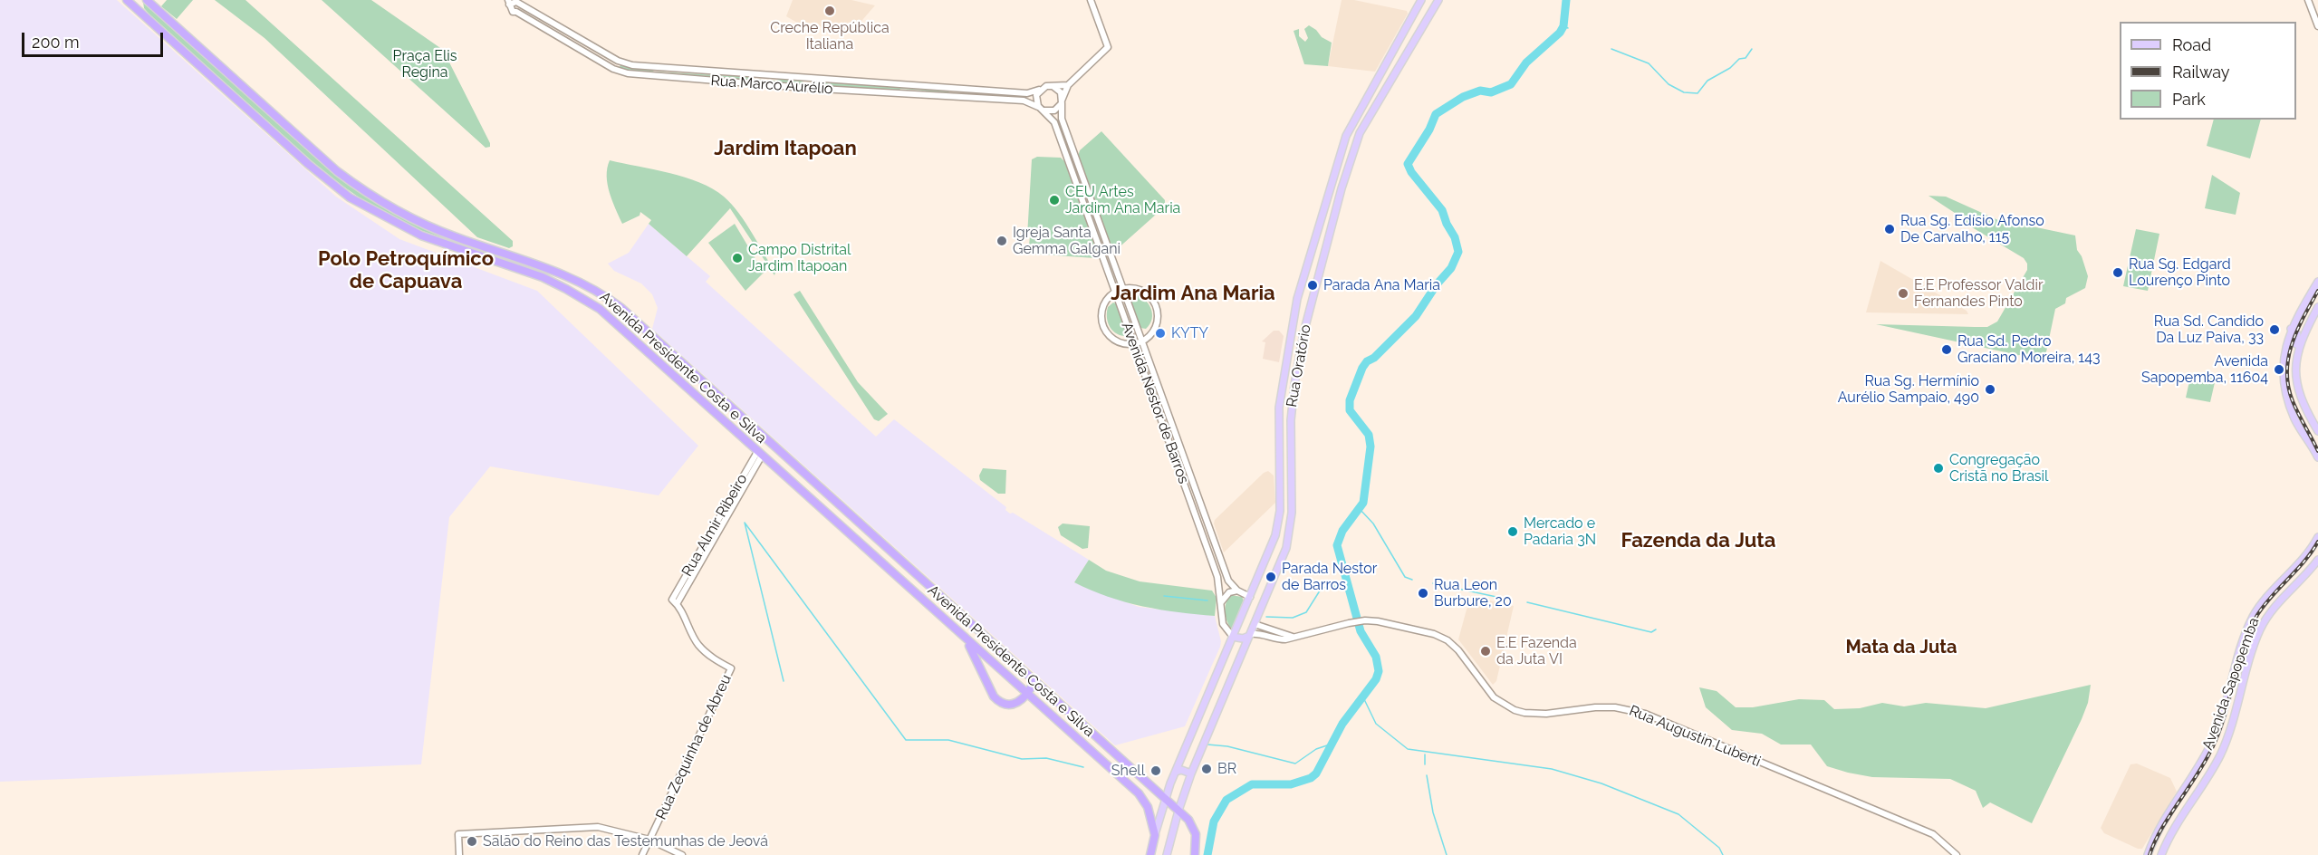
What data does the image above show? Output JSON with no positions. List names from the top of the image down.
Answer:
{
  "streets": {
    "highway": ["Avenida Presidente Costa e Silva"],
    "main road": ["Rua Oratório", "Avenida Sapopemba"],
    "street": [
      "Rua Marco Aurélio",
      "Avenida Nestor de Barros",
      "Rua Almir Ribeiro",
      "Rua Augustin Luberti",
      "Rua Zequinha de Abreu"
    ]
  },
  "crossings": [
    ["Rua Marco Aurélio", "Avenida Nestor de Barros"],
    ["Rua Oratório", "Avenida Presidente Costa e Silva"],
    ["Rua Oratório", "Avenida Nestor de Barros"],
    ["Rua Oratório", "Rua Augustin Luberti"],
    ["Avenida Presidente Costa e Silva", "Rua Almir Ribeiro"],
    ["Rua Almir Ribeiro", "Rua Zequinha de Abreu"]
  ],
  "districts": [
    "Jardim Itapoan",
    "Polo Petroquímico de Capuava",
    "Jardim Ana Maria",
    "Fazenda da Juta",
    "Mata da Juta"
  ],
  "parks": ["Praça Elis Regina"],
  "places": [
    "Creche República Italiana",
    "CEU Artes Jardim Ana Maria",
    "Rua Sg. Edísio Afonso De Carvalho, 115",
    "Igreja Santa Gemma Galgani",
    "Campo Distrital Jardim Itapoan",
    "Rua Sg. Edgard Lourenço Pinto",
    "Parada Ana Maria",
    "E.E Professor Valdir Fernandes Pinto",
    "Rua Sd. Candido Da Luz Paiva, 33",
    "KYTY",
    "Rua Sd. Pedro Graciano Moreira, 143",
    "Avenida Sapopemba, 11604",
    "Rua Sg. Hermínio Aurélio Sampaio, 490",
    "Congregação Cristã no Brasil",
    "Mercado e Padaria 3N",
    "Parada Nestor de Barros",
    "Rua Leon Burbure, 20",
    "E.E Fazenda da Juta VI",
    "BR",
    "Shell",
    "Salão do Reino das Testemunhas de Jeová"
  ],
  "legend": ["Road", "Railway", "Park"],
  "scale_bar": "200 m"
}
